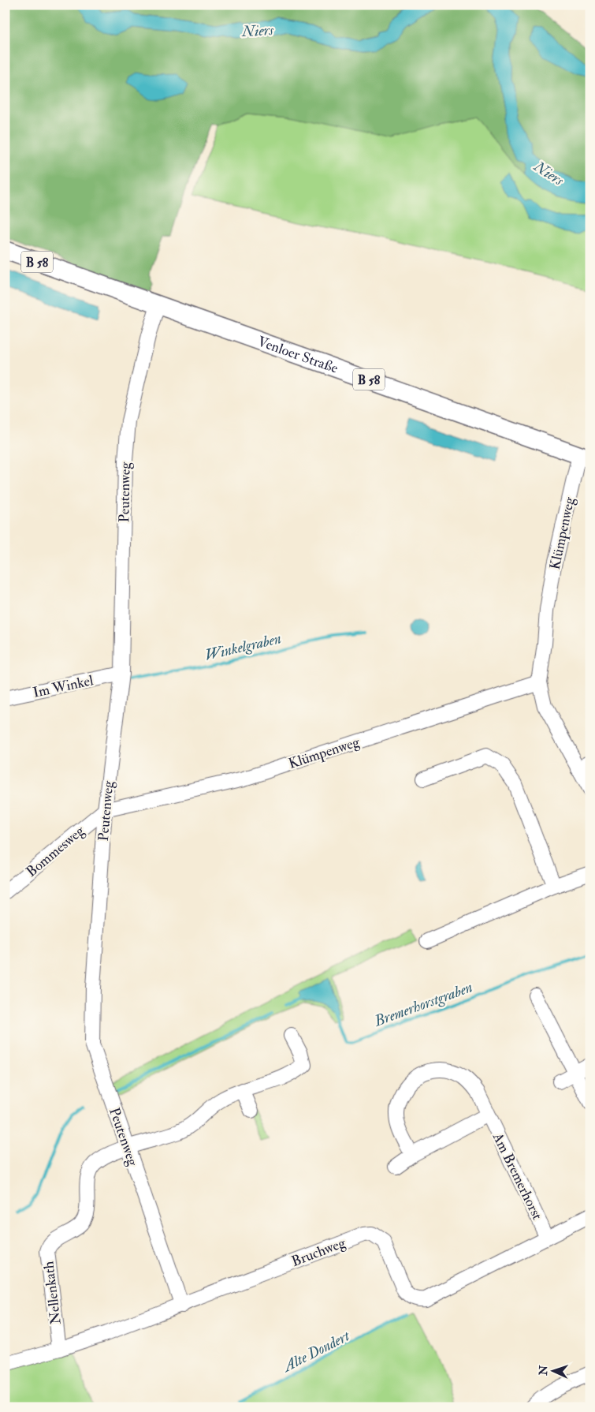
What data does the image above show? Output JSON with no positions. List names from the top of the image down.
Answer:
{
  "streets": {
    "main road": ["B 58", "Venloer Straße"],
    "street": [
      "Peutenweg",
      "Klümpenweg",
      "Im Winkel",
      "Bommesweg",
      "Am Bremerhorst",
      "Bruchweg",
      "Nellenkath"
    ]
  },
  "crossings": [
    ["Venloer Straße", "Peutenweg"],
    ["Venloer Straße", "Klümpenweg"],
    ["Peutenweg", "Klümpenweg"],
    ["Peutenweg", "Im Winkel"],
    ["Peutenweg", "Bommesweg"],
    ["Peutenweg", "Bruchweg"],
    ["Peutenweg", "Nellenkath"],
    ["Klümpenweg", "Bommesweg"],
    ["Am Bremerhorst", "Bruchweg"],
    ["Bruchweg", "Nellenkath"]
  ],
  "water": [
    "Niers",
    "Winkelgraben",
    "Bremerhorstgraben",
    "Alte Dondert"
  ],
  "north": "left"
}
